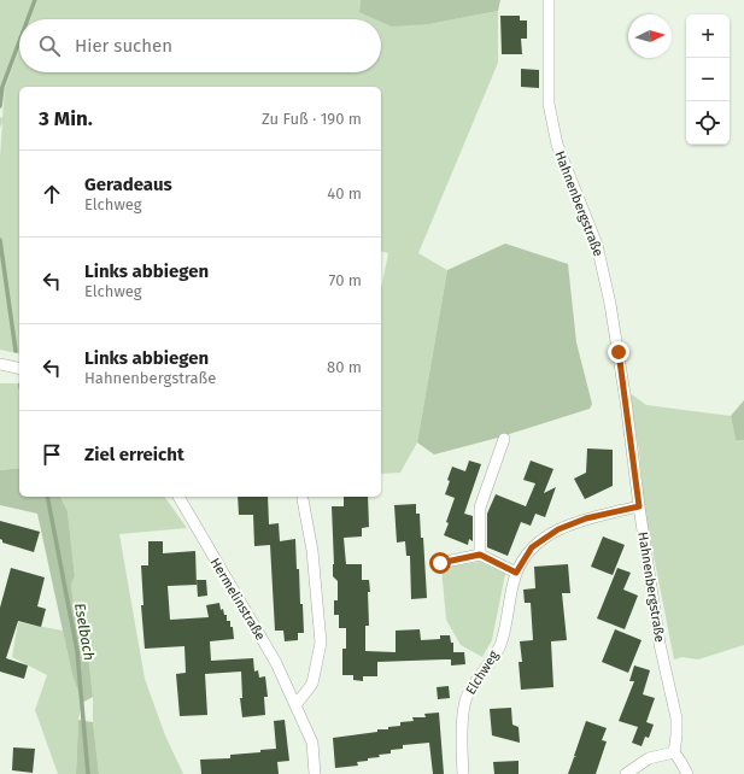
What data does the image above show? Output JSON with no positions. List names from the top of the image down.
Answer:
{
  "streets": {
    "street": ["Hahnenbergstraße", "Hermelinstraße", "Elchweg"]
  },
  "crossings": [
    ["Hahnenbergstraße", "Elchweg"]
  ],
  "water": ["Eselbach"],
  "north": "right",
  "page": {
    "map_buttons": ["+", "−"],
    "search": "Hier suchen",
    "heading": ["3 Min.", "Zu Fuß · 190 m"],
    "list": [
      ["Geradeaus", "Elchweg", "40 m"],
      ["Links abbiegen", "Elchweg", "70 m"],
      ["Links abbiegen", "Hahnenbergstraße", "80 m"],
      "Ziel erreicht"
    ]
  }
}
